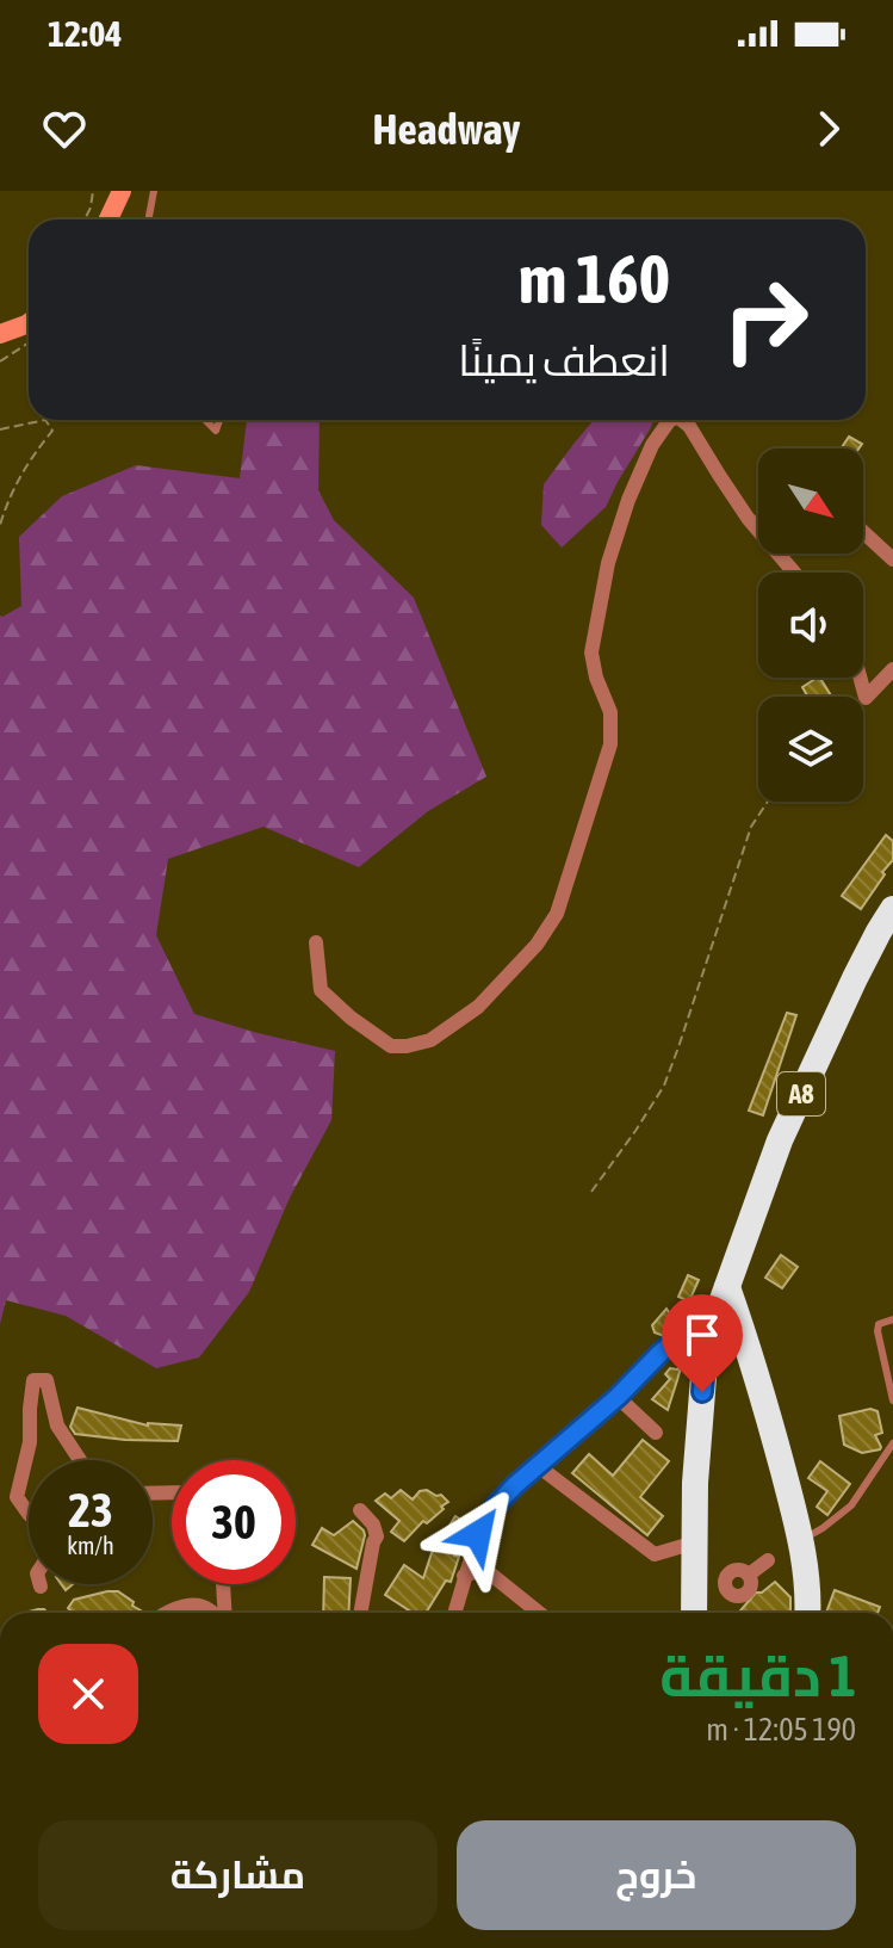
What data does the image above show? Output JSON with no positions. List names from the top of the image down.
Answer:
{
  "streets": {
    "highway": ["A8"]
  },
  "north": "bottom right",
  "page": {
    "status": "12:04",
    "header": "Headway",
    "turn": ["160 m", "انعطف يمينًا"],
    "speed": "23 km/h",
    "limit": "30",
    "heading": ["1 دقيقة", "190 m · 12:05"],
    "buttons": ["خروج", "مشاركة"]
  }
}
